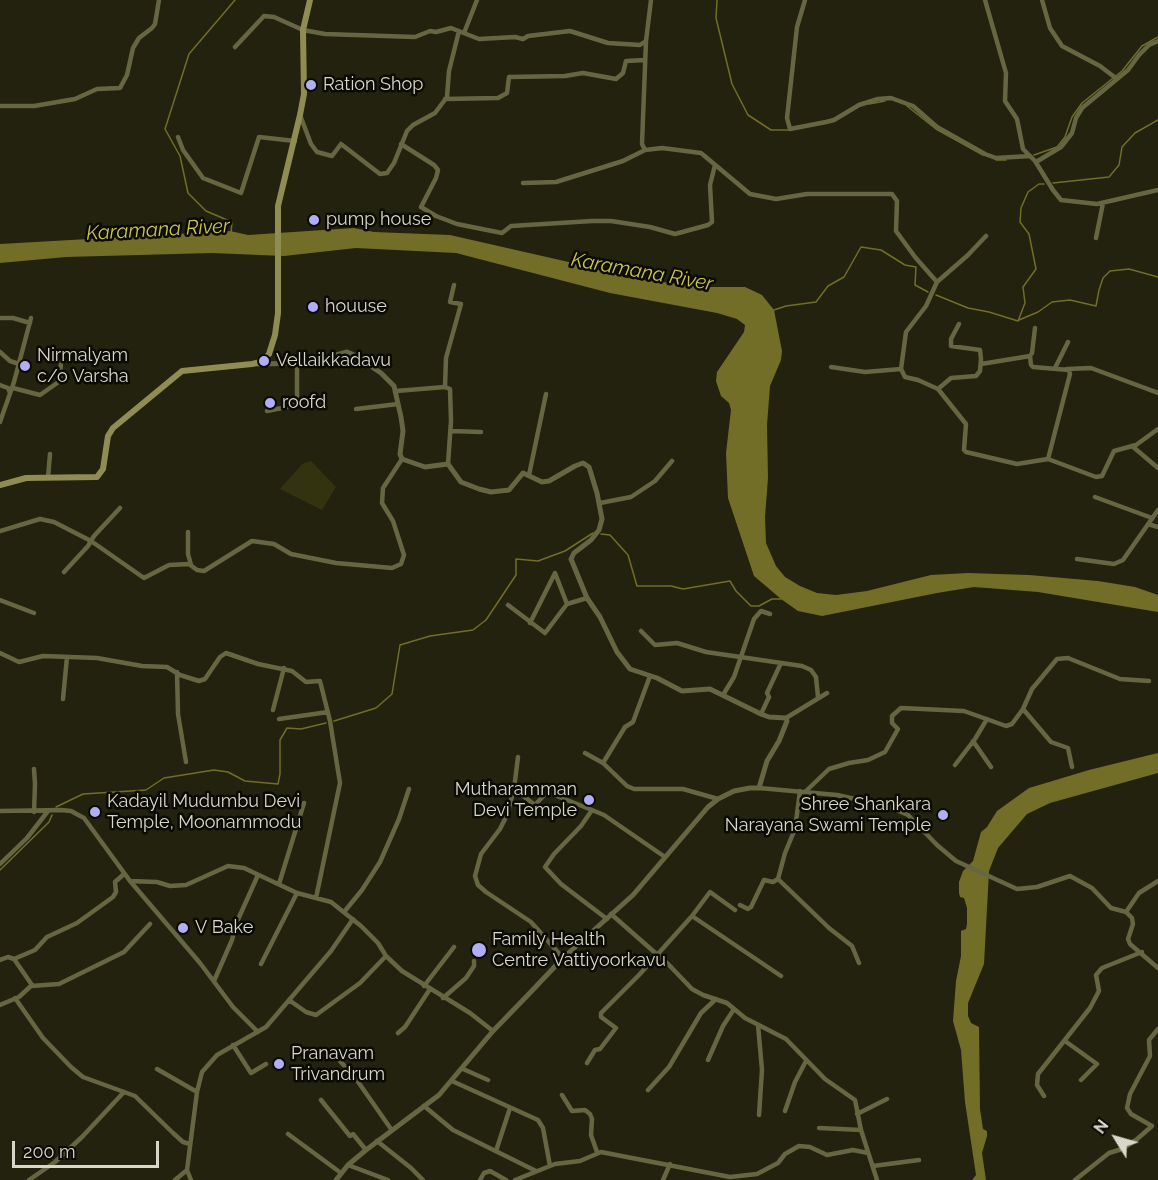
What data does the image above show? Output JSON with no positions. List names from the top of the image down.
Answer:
{
  "water": ["Karamana River"],
  "places": [
    "Ration Shop",
    "pump house",
    "houuse",
    "Vellaikkadavu",
    "Nirmalyam c/o Varsha",
    "roofd",
    "Mutharamman Devi Temple",
    "Kadayil Mudumbu Devi Temple, Moonammodu",
    "Shree Shankara Narayana Swami Temple",
    "V Bake",
    "Family Health Centre Vattiyoorkavu",
    "Pranavam Trivandrum"
  ],
  "scale_bar": "200 m",
  "north": "top left"
}
